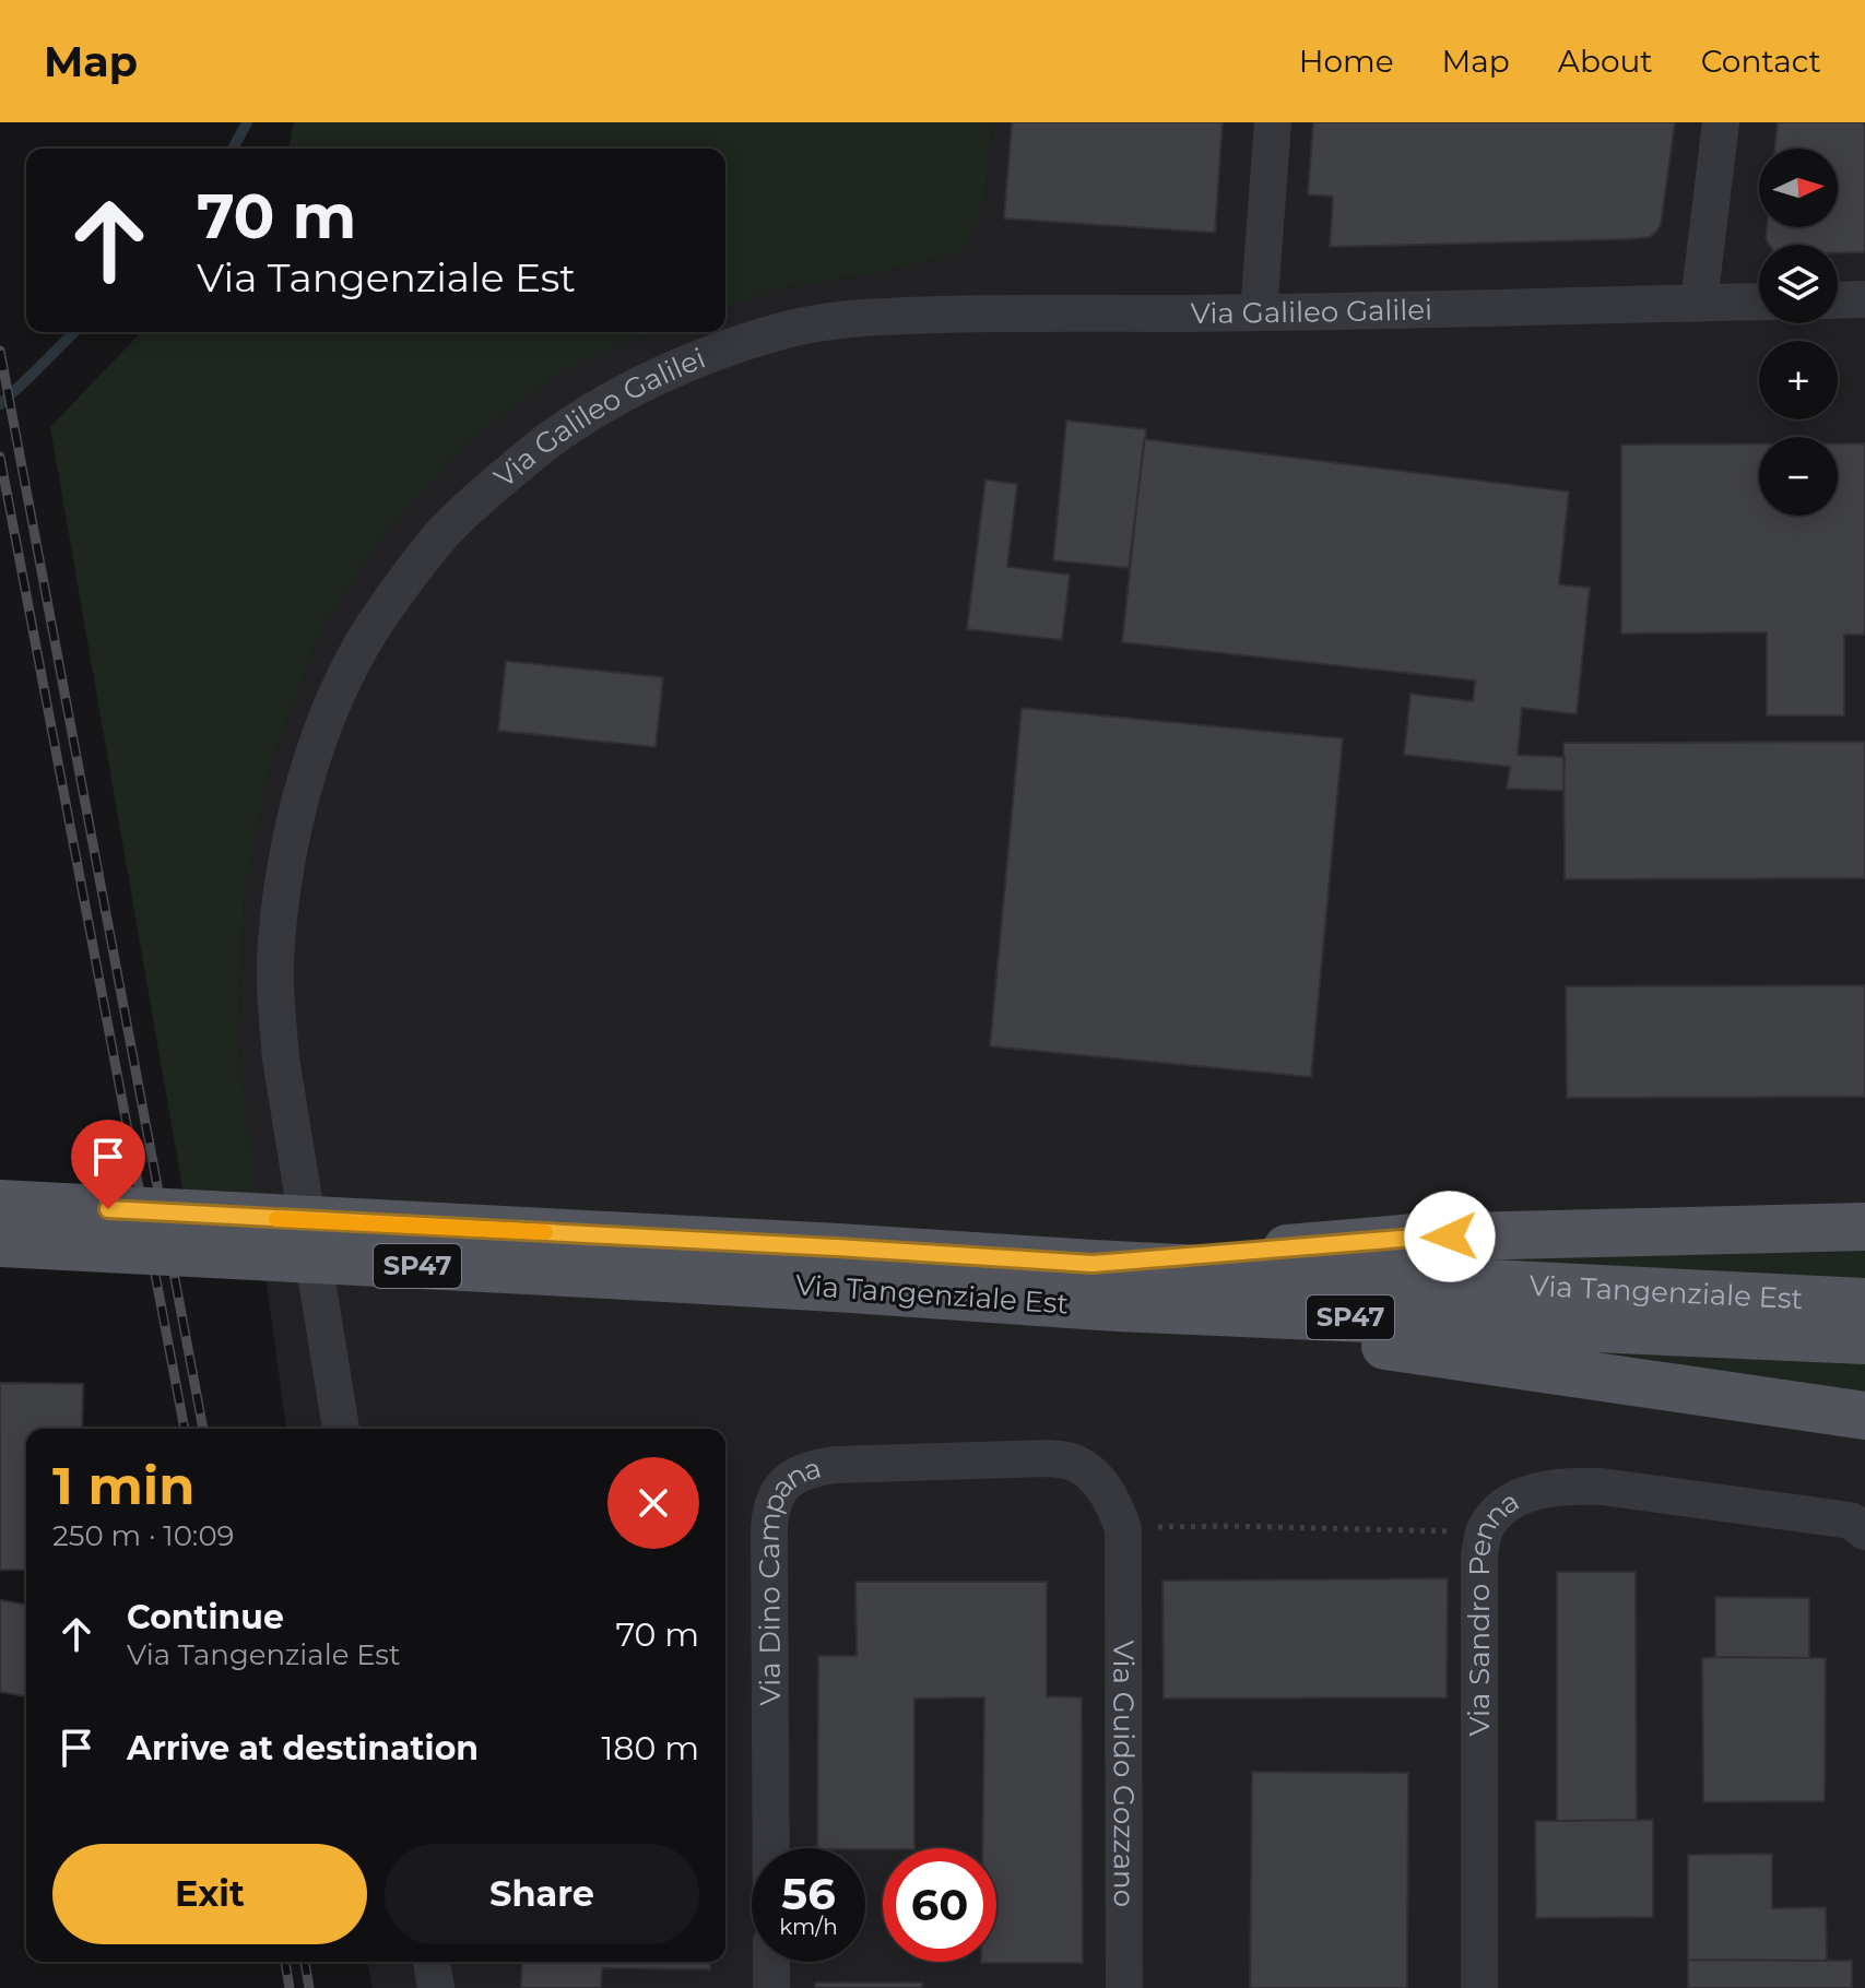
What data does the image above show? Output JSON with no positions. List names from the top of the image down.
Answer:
{
  "streets": {
    "main road": ["SP47", "Via Tangenziale Est"],
    "street": [
      "Via Galileo Galilei",
      "Via Dino Campana",
      "Via Sandro Penna",
      "Via Guido Gozzano"
    ]
  },
  "crossings": [
    ["Via Dino Campana", "Via Guido Gozzano"]
  ],
  "north": "right",
  "page": {
    "header": "Map",
    "nav": [
      "Home",
      "Map",
      "About",
      "Contact"
    ],
    "map_buttons": ["+", "−"],
    "turn": ["70 m", "Via Tangenziale Est"],
    "heading": ["1 min", "250 m · 10:09"],
    "list": [
      {
        "name": "Continue",
        "note": "Via Tangenziale Est",
        "value": "70 m"
      },
      {
        "name": "Arrive at destination",
        "value": "180 m"
      }
    ],
    "buttons": ["Exit", "Share"],
    "speed": "56 km/h",
    "limit": "60"
  }
}
